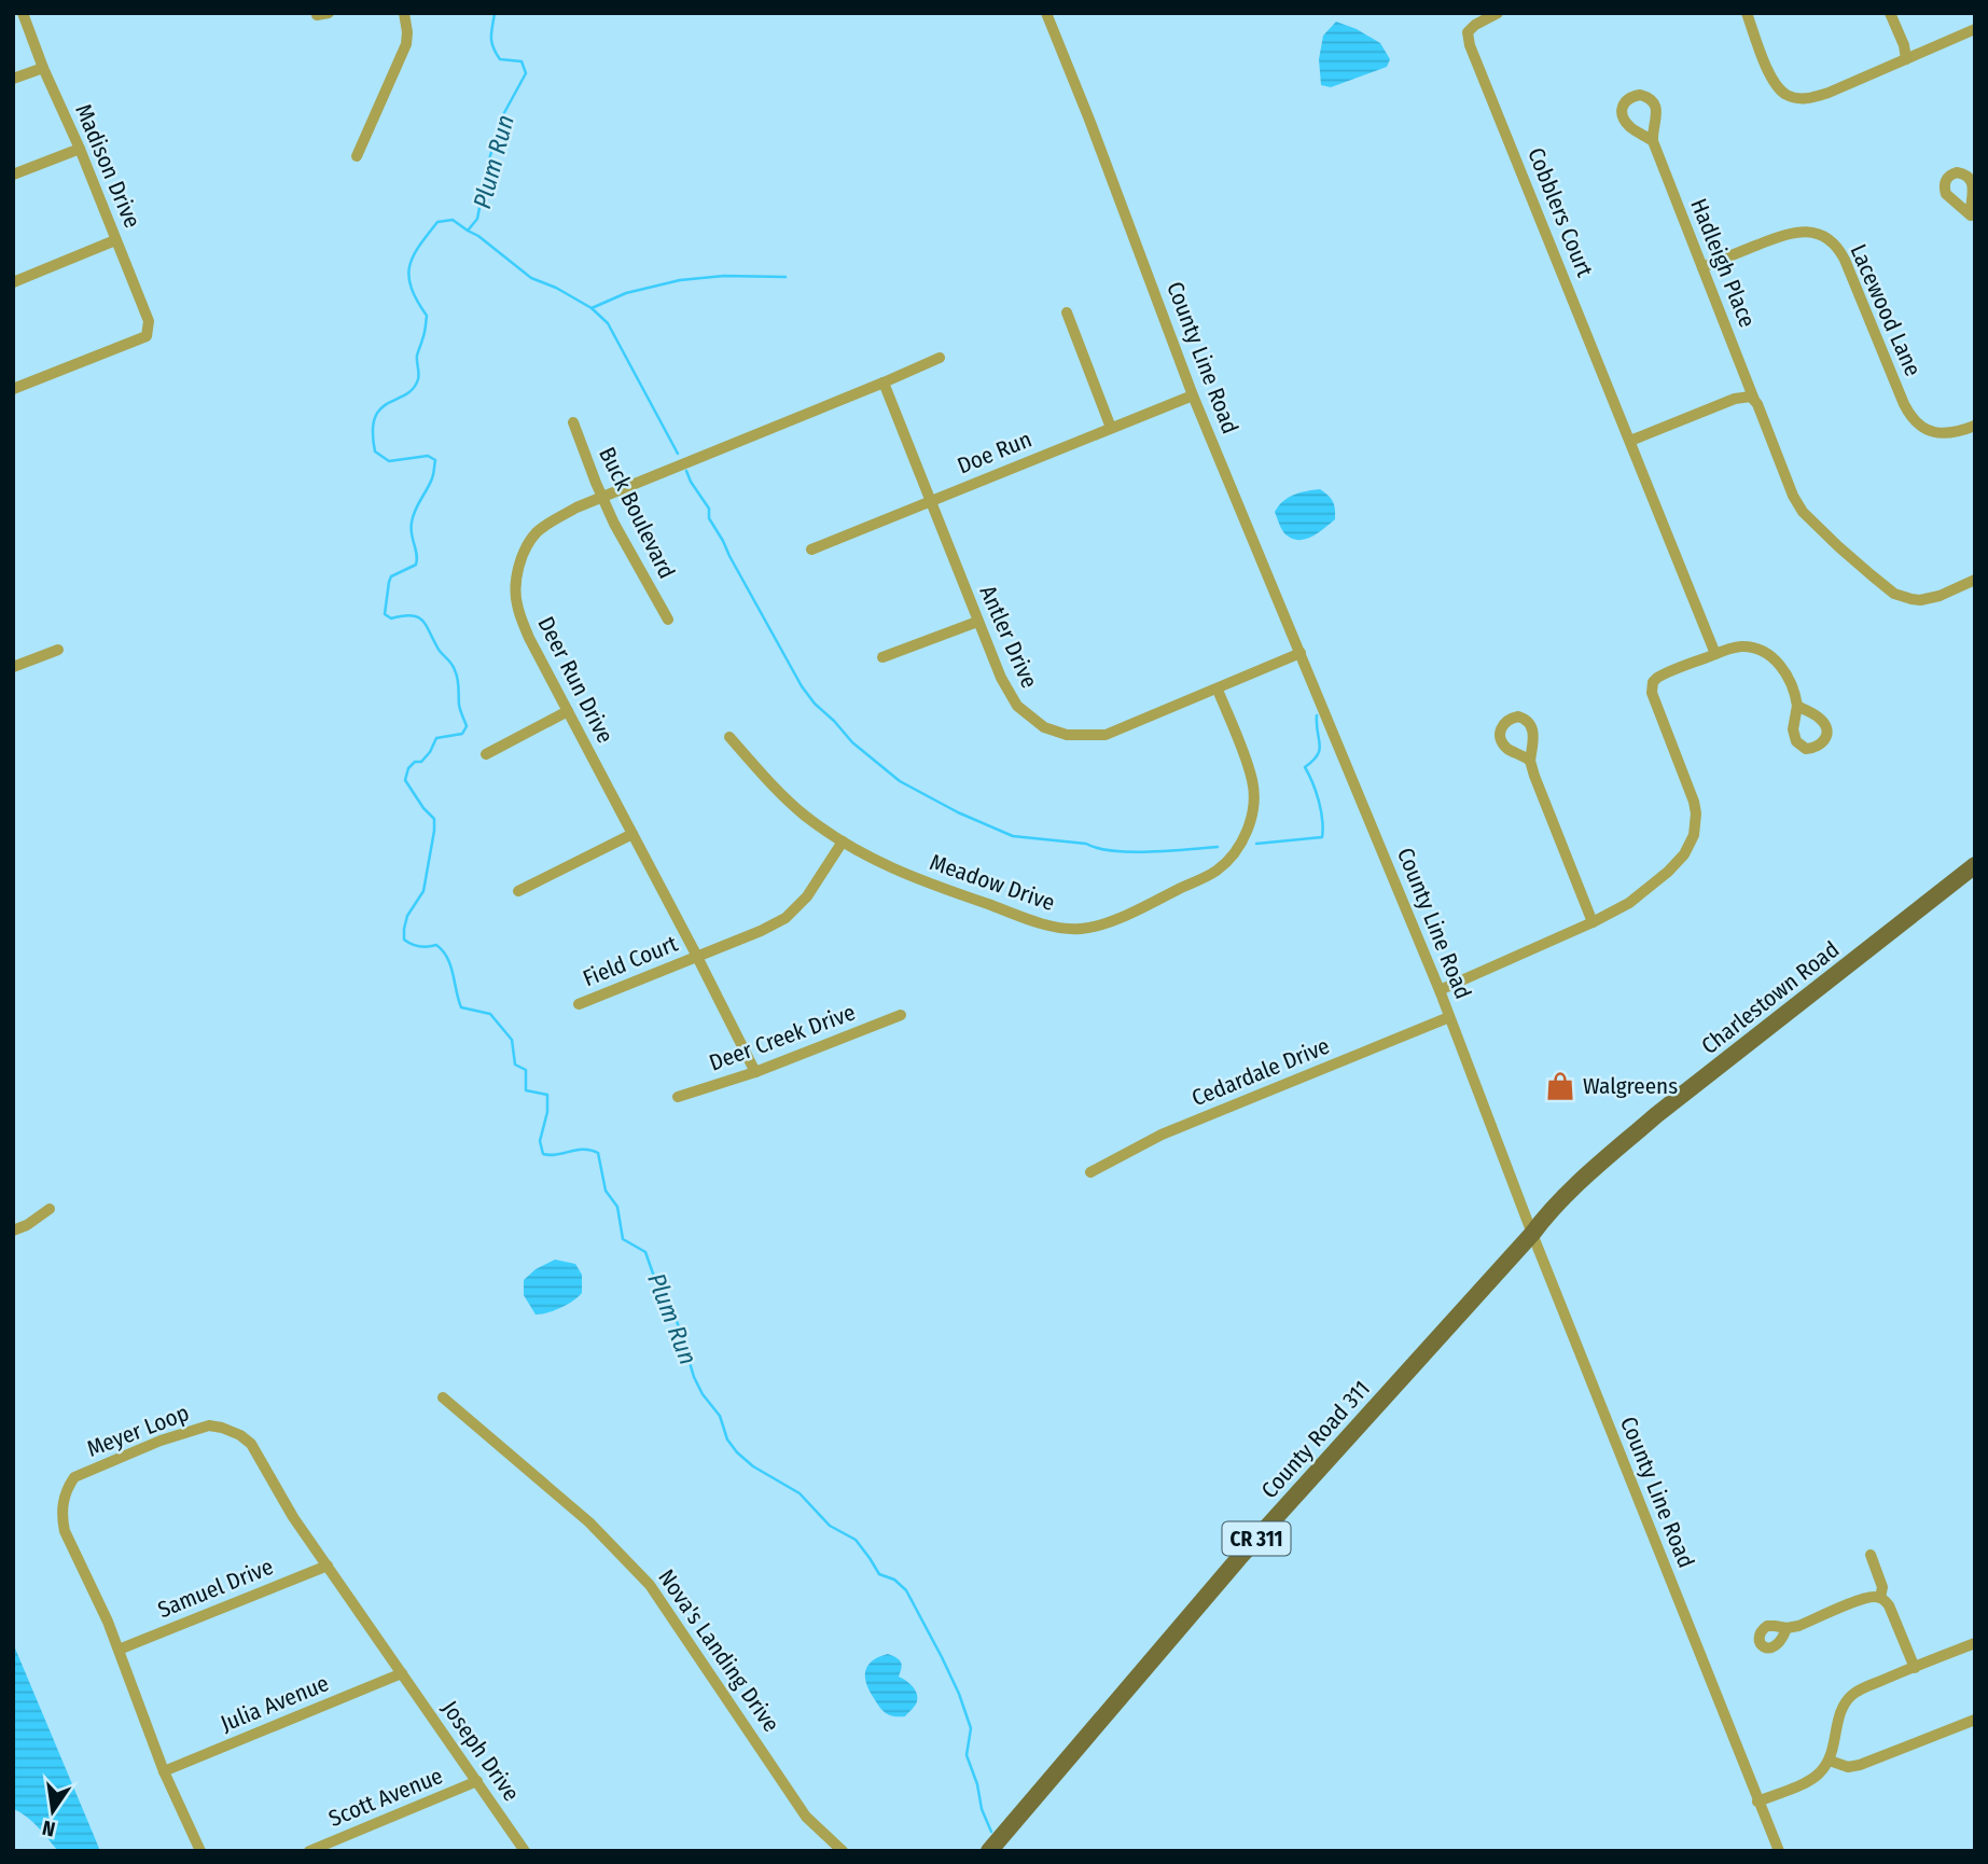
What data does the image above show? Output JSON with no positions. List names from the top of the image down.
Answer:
{
  "streets": {
    "main road": ["Charlestown Road", "County Road 311", "CR 311"],
    "street": [
      "Madison Drive",
      "Cobblers Court",
      "Hadleigh Place",
      "Lacewood Lane",
      "County Line Road",
      "Doe Run",
      "Buck Boulevard",
      "Antler Drive",
      "Deer Run Drive",
      "Meadow Drive",
      "Field Court",
      "Deer Creek Drive",
      "Cedardale Drive",
      "Meyer Loop",
      "Samuel Drive",
      "Nova's Landing Drive",
      "Julia Avenue",
      "Joseph Drive",
      "Scott Avenue"
    ]
  },
  "crossings": [
    ["Hadleigh Place", "Lacewood Lane"],
    ["County Line Road", "Doe Run"],
    ["County Line Road", "Antler Drive"],
    ["County Line Road", "Charlestown Road"],
    ["County Line Road", "Cedardale Drive"],
    ["County Line Road", "County Road 311"],
    ["Doe Run", "Antler Drive"],
    ["Buck Boulevard", "Deer Run Drive"],
    ["Antler Drive", "Deer Run Drive"],
    ["Antler Drive", "Meadow Drive"],
    ["Deer Run Drive", "Field Court"],
    ["Deer Run Drive", "Deer Creek Drive"],
    ["Meadow Drive", "Field Court"],
    ["Charlestown Road", "County Road 311"],
    ["Meyer Loop", "Samuel Drive"],
    ["Meyer Loop", "Julia Avenue"],
    ["Meyer Loop", "Joseph Drive"],
    ["Julia Avenue", "Joseph Drive"],
    ["Joseph Drive", "Scott Avenue"]
  ],
  "water": ["Plum Run"],
  "places": {
    "shop": ["Walgreens"]
  },
  "north": "bottom"
}
